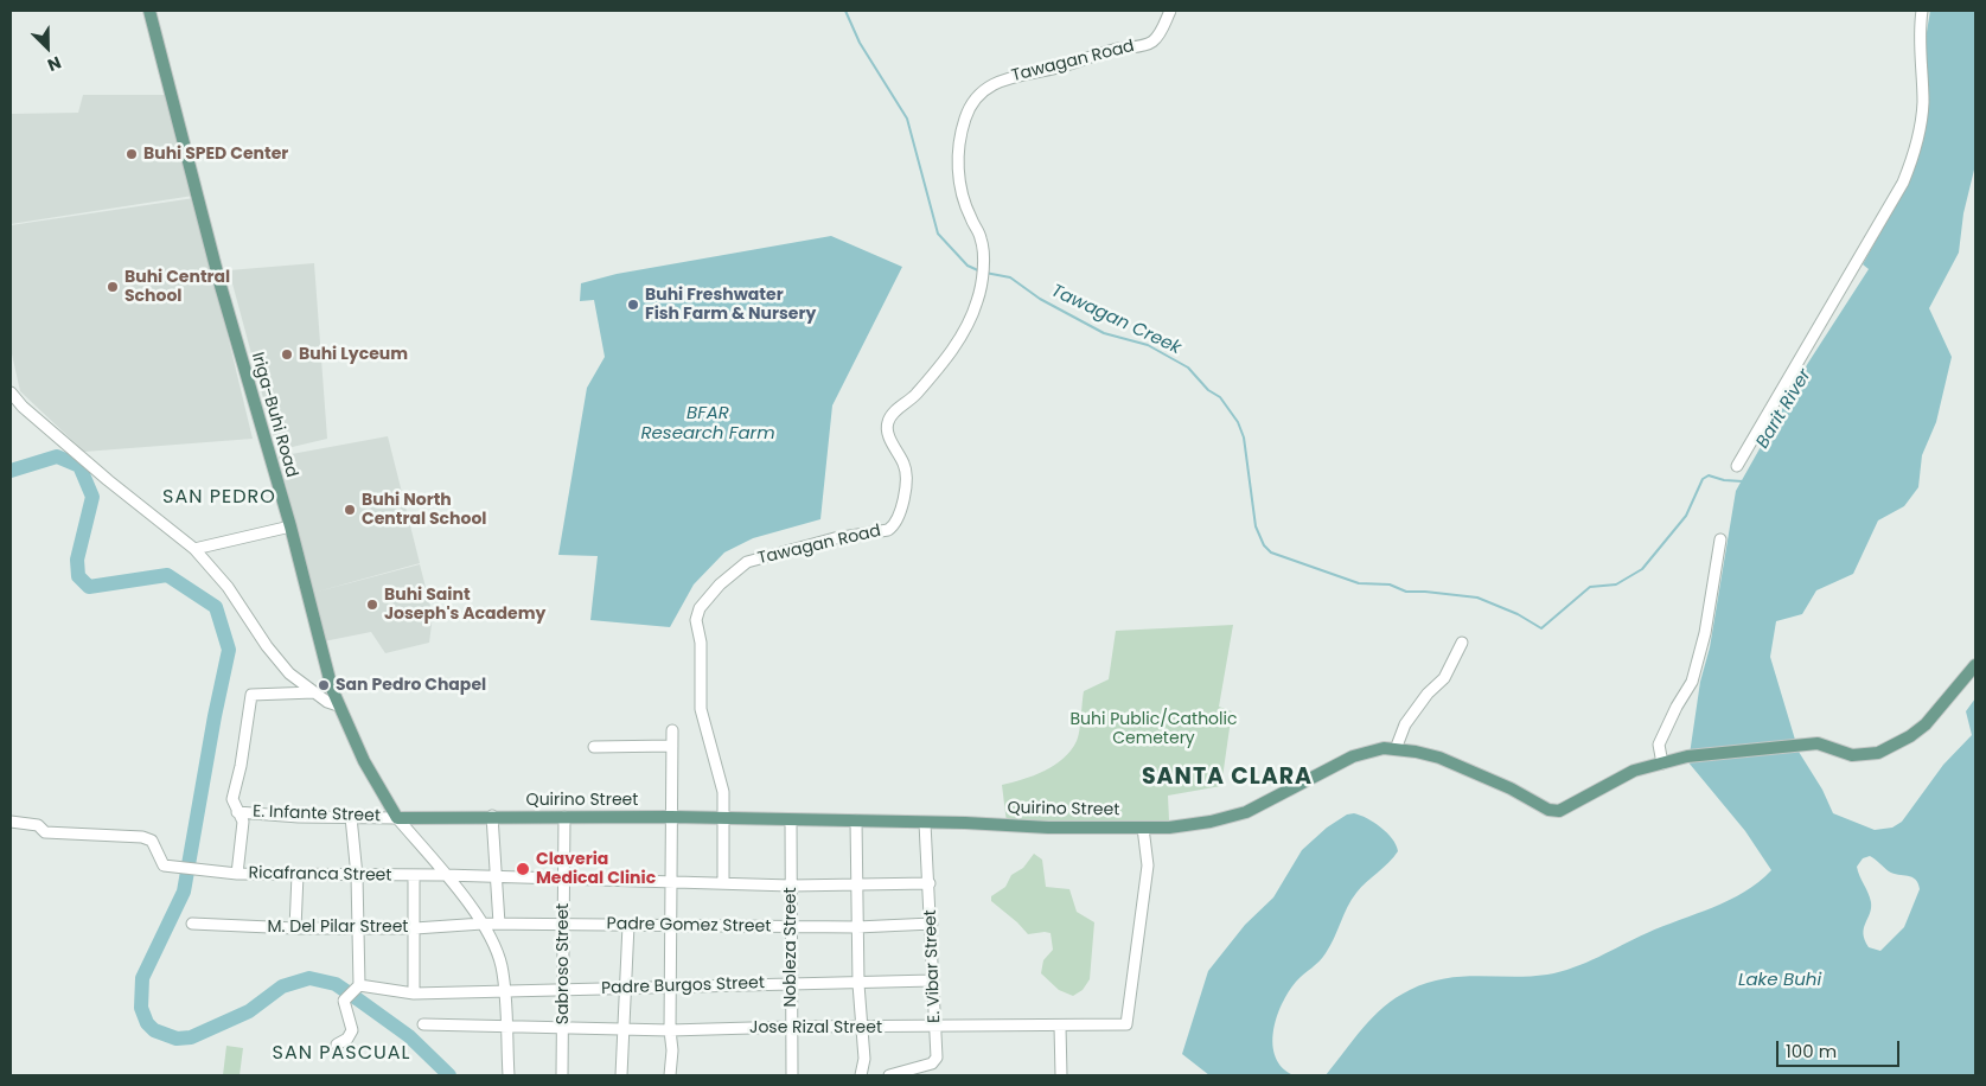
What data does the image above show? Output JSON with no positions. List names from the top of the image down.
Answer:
{
  "streets": {
    "main road": ["Iriga-Buhi Road", "Quirino Street"],
    "street": [
      "Tawagan Road",
      "E. Infante Street",
      "Ricafranca Street",
      "Padre Gomez Street",
      "M. Del Pilar Street",
      "Nobleza Street",
      "Sabroso Street",
      "E. Vibar Street",
      "Padre Burgos Street",
      "Jose Rizal Street"
    ]
  },
  "crossings": [
    ["Tawagan Road", "Quirino Street"],
    ["Tawagan Road", "Ricafranca Street"],
    ["Iriga-Buhi Road", "Quirino Street"],
    ["Iriga-Buhi Road", "E. Infante Street"],
    ["Quirino Street", "E. Infante Street"],
    ["Quirino Street", "Nobleza Street"],
    ["Quirino Street", "Sabroso Street"],
    ["Quirino Street", "E. Vibar Street"],
    ["Quirino Street", "Jose Rizal Street"],
    ["Ricafranca Street", "Nobleza Street"],
    ["Ricafranca Street", "Sabroso Street"],
    ["Ricafranca Street", "E. Vibar Street"],
    ["Padre Gomez Street", "M. Del Pilar Street"],
    ["Padre Gomez Street", "Nobleza Street"],
    ["Padre Gomez Street", "Sabroso Street"],
    ["Padre Gomez Street", "E. Vibar Street"],
    ["Nobleza Street", "Padre Burgos Street"],
    ["Nobleza Street", "Jose Rizal Street"],
    ["Sabroso Street", "Padre Burgos Street"],
    ["Sabroso Street", "Jose Rizal Street"],
    ["E. Vibar Street", "Padre Burgos Street"],
    ["E. Vibar Street", "Jose Rizal Street"]
  ],
  "districts": ["SAN PEDRO", "SANTA CLARA", "SAN PASCUAL"],
  "water": [
    "Tawagan Creek",
    "Barit River",
    "BFAR Research Farm",
    "Lake Buhi"
  ],
  "parks": ["Buhi Public/Catholic Cemetery"],
  "places": [
    "Buhi SPED Center",
    "Buhi Central School",
    "Buhi Freshwater Fish Farm & Nursery",
    "Buhi Lyceum",
    "Buhi North Central School",
    "Buhi Saint Joseph's Academy",
    "San Pedro Chapel",
    "Claveria Medical Clinic"
  ],
  "scale_bar": "100 m",
  "north": "bottom right"
}
